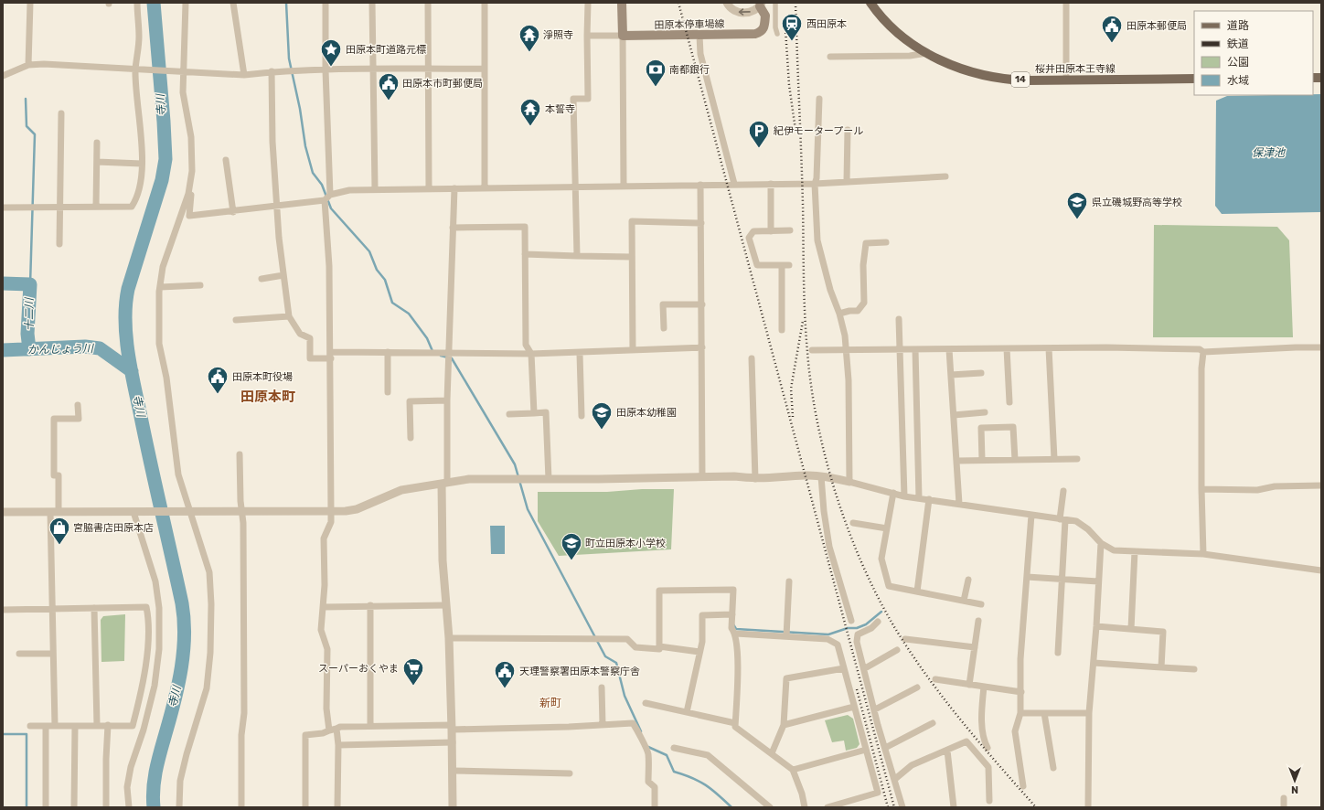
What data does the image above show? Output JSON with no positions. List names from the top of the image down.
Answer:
{
  "streets": {
    "main road": ["田原本停車場線", "桜井田原本王寺線", "14"]
  },
  "districts": ["田原本町", "新町"],
  "water": [
    "寺川",
    "保津池",
    "十二川",
    "かんじょう川"
  ],
  "places": {
    "station": ["西田原本"],
    "public building": [
      "田原本郵便局",
      "田原本市町郵便局",
      "田原本町役場",
      "天理警察署田原本警察庁舎"
    ],
    "temple": ["淨照寺", "本誓寺"],
    "place": ["田原本町道路元標"],
    "bank": ["南都銀行"],
    "parking": ["紀伊モータープール"],
    "school or university": ["県立磯城野高等学校", "田原本幼稚園", "町立田原本小学校"],
    "shop": ["宮脇書店田原本店"],
    "supermarket": ["スーパーおくやま"]
  },
  "legend": [
    "道路",
    "鉄道",
    "公園",
    "水域"
  ],
  "north": "bottom"
}
